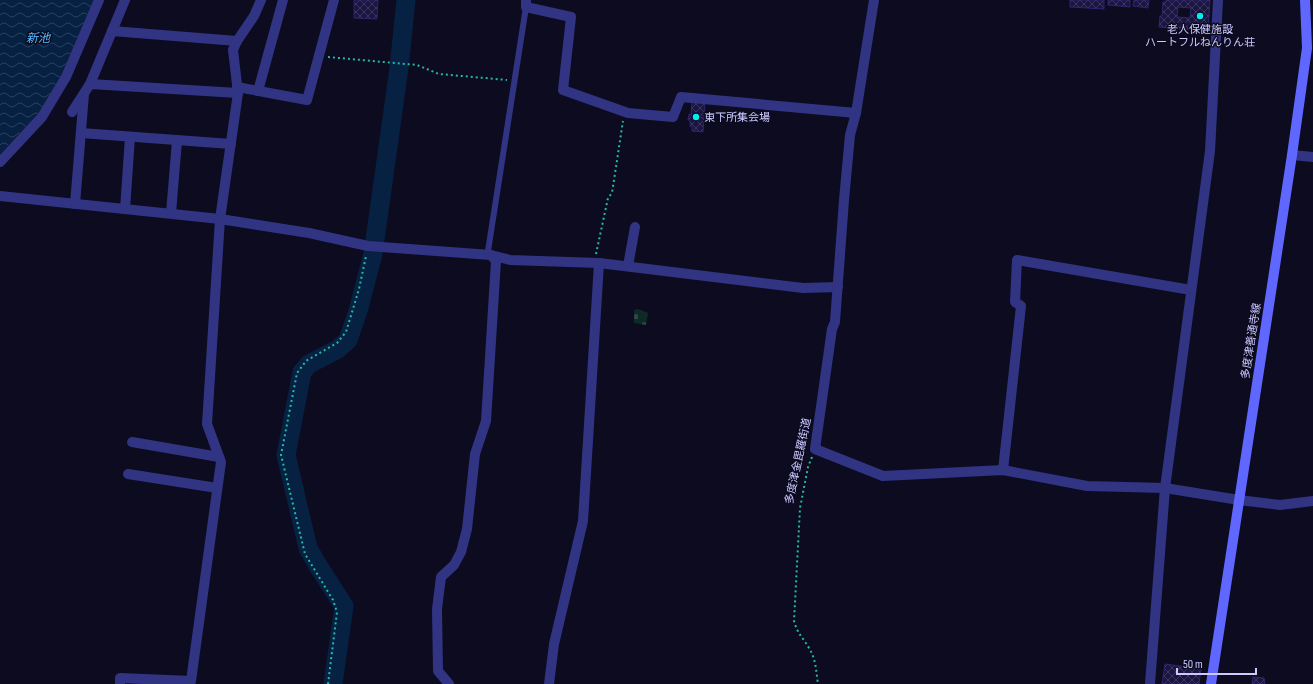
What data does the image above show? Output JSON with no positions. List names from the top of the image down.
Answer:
{
  "streets": {
    "main road": ["多度津善通寺線"],
    "street": ["多度津金毘羅街道"]
  },
  "water": ["新池"],
  "places": ["老人保健施設 ハートフルねんりん荘", "東下所集会場"],
  "scale_bar": "50 m"
}
